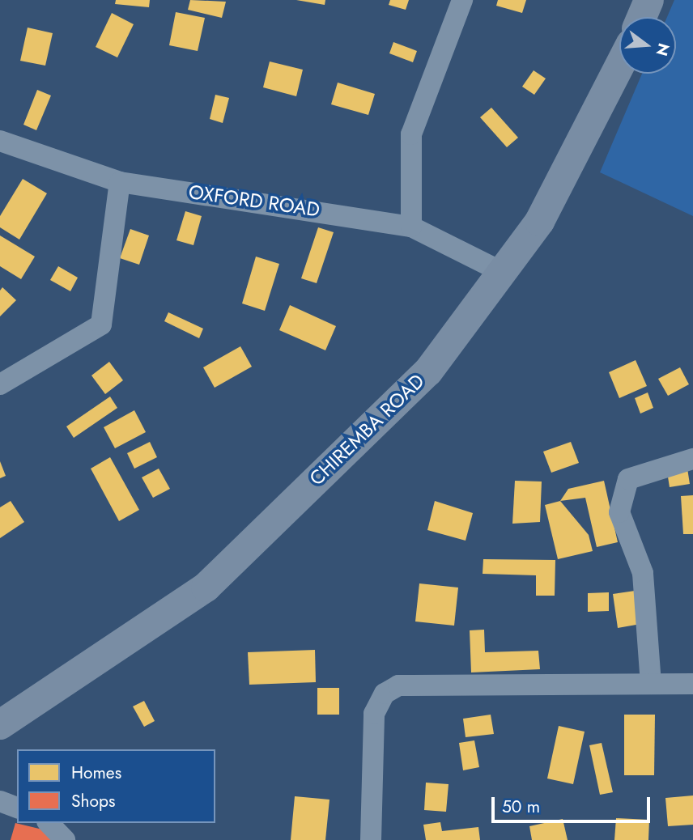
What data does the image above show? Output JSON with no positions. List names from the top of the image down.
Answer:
{
  "streets": {
    "main road": ["CHIREMBA ROAD"],
    "street": ["OXFORD ROAD"]
  },
  "crossings": [
    ["OXFORD ROAD", "CHIREMBA ROAD"]
  ],
  "legend": ["Homes", "Shops"],
  "scale_bar": "50 m",
  "north": "right"
}
